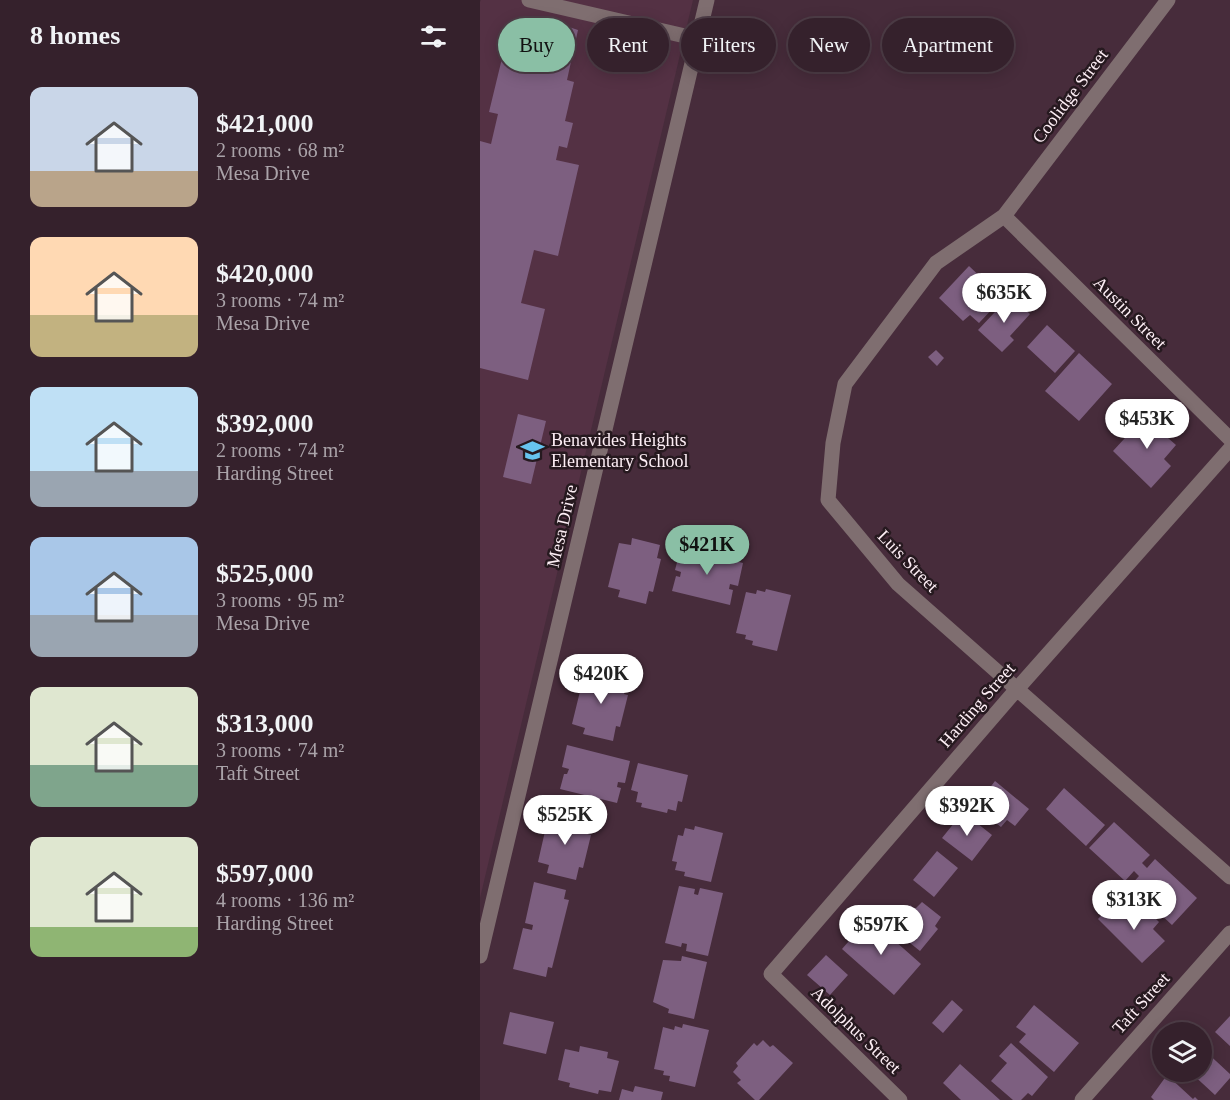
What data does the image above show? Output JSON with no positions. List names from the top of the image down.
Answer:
{
  "streets": {
    "street": [
      "Coolidge Street",
      "Austin Street",
      "Mesa Drive",
      "Luis Street",
      "Harding Street",
      "Taft Street",
      "Adolphus Street"
    ]
  },
  "crossings": [
    ["Coolidge Street", "Austin Street"],
    ["Coolidge Street", "Luis Street"],
    ["Austin Street", "Luis Street"],
    ["Luis Street", "Harding Street"],
    ["Harding Street", "Adolphus Street"]
  ],
  "places": {
    "school or university": ["Benavides Heights Elementary School"]
  },
  "page": {
    "heading": "8 homes",
    "chip": [
      "Buy",
      "Rent",
      "Filters",
      "New",
      "Apartment"
    ],
    "list": [
      {
        "name": "$421,000",
        "note": "2 rooms · 68 m² · Mesa Drive"
      },
      {
        "name": "$420,000",
        "note": "3 rooms · 74 m² · Mesa Drive"
      },
      {
        "name": "$392,000",
        "note": "2 rooms · 74 m² · Harding Street"
      },
      {
        "name": "$525,000",
        "note": "3 rooms · 95 m² · Mesa Drive"
      },
      {
        "name": "$313,000",
        "note": "3 rooms · 74 m² · Taft Street"
      },
      {
        "name": "$597,000",
        "note": "4 rooms · 136 m² · Harding Street"
      }
    ],
    "price": [
      "$635K",
      "$453K",
      "$421K",
      "$420K",
      "$392K",
      "$525K",
      "$313K",
      "$597K"
    ]
  }
}
